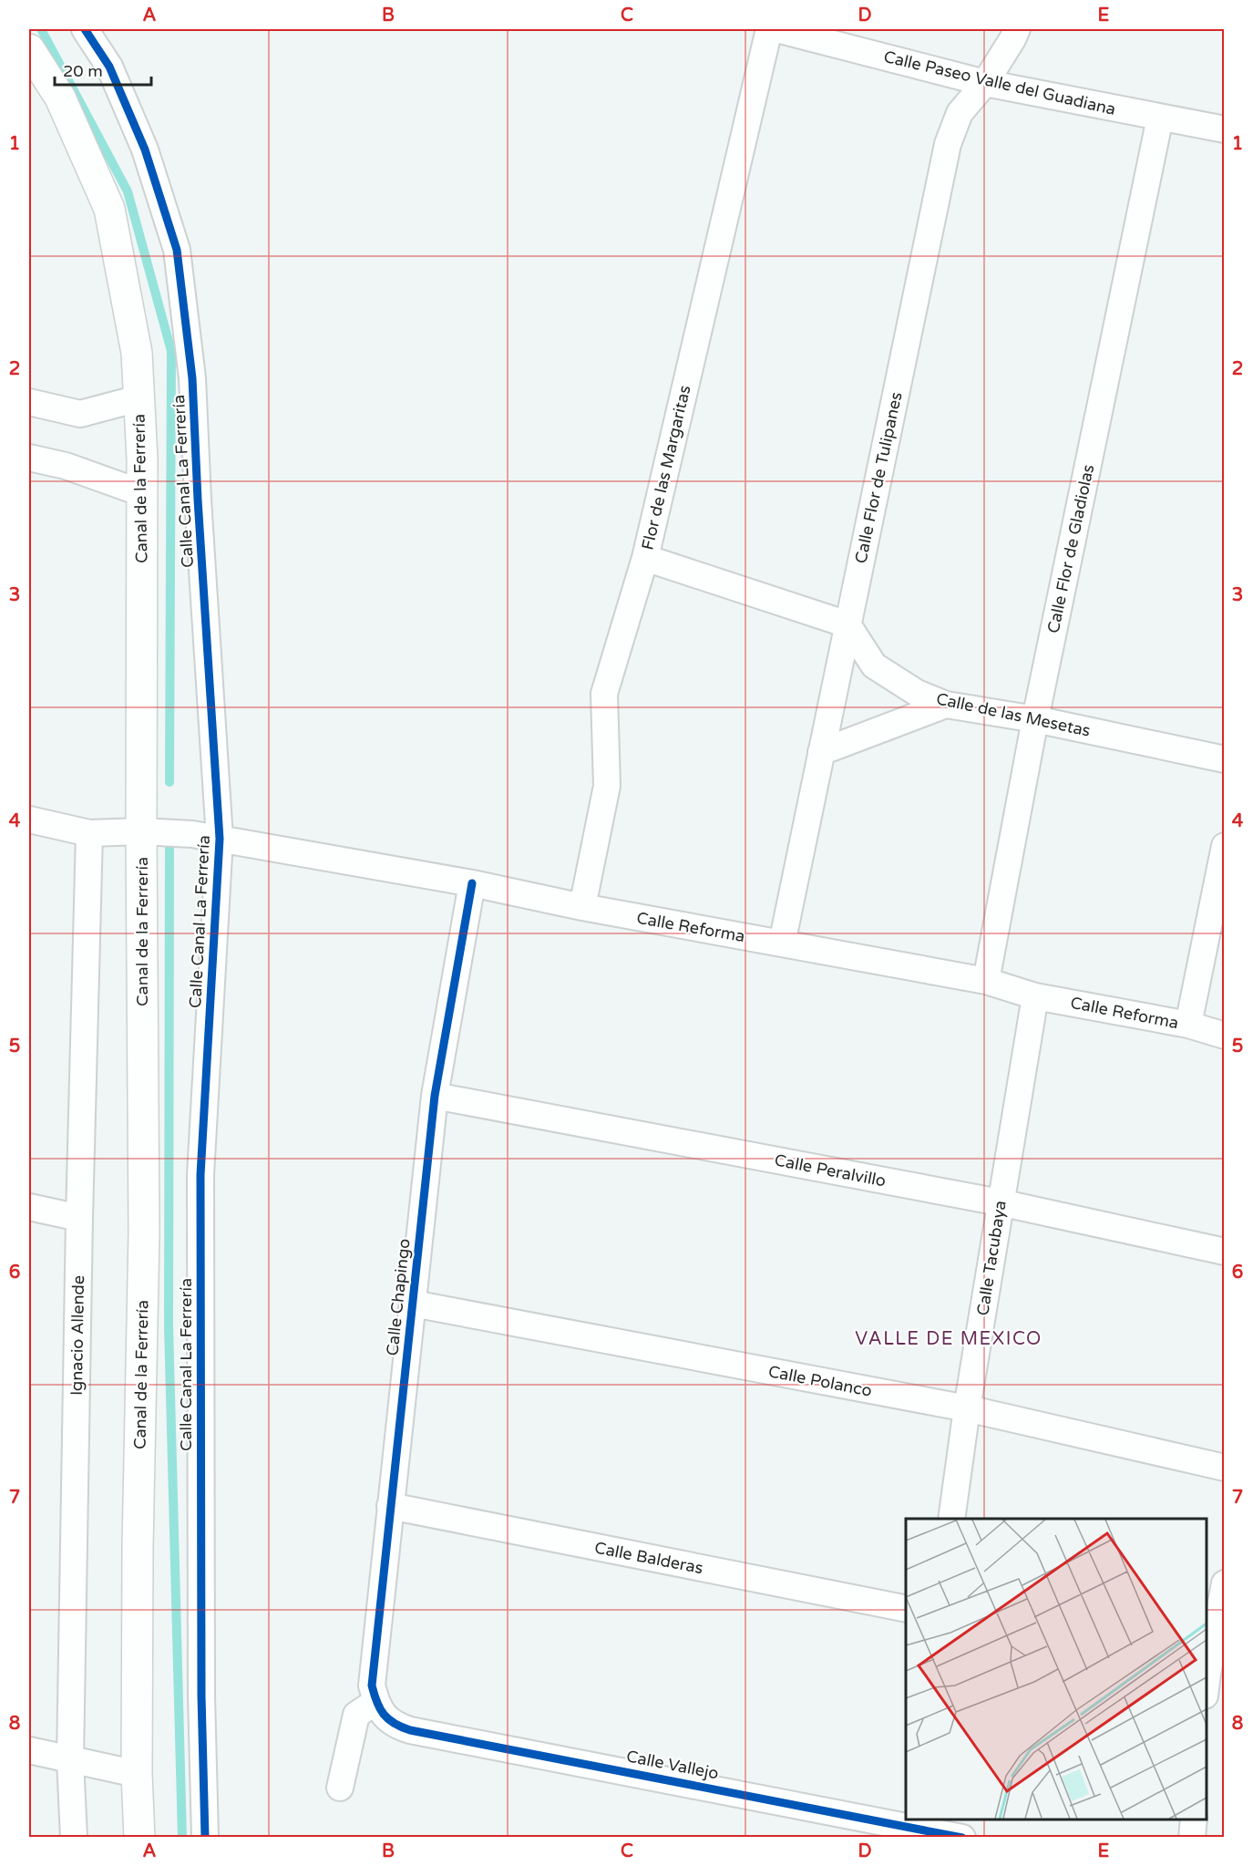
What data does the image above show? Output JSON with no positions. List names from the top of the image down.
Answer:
{
  "streets": {
    "street": [
      "Calle Paseo Valle del Guadiana",
      "Flor de las Margaritas",
      "Calle Flor de Tulipanes",
      "Calle Canal La Ferrería",
      "Canal de la Ferrería",
      "Calle Flor de Gladiolas",
      "Calle de las Mesetas",
      "Calle Reforma",
      "Calle Peralvillo",
      "Calle Tacubaya",
      "Calle Chapingo",
      "Ignacio Allende",
      "Calle Polanco",
      "Calle Balderas",
      "Calle Vallejo"
    ]
  },
  "crossings": [
    ["Calle Paseo Valle del Guadiana", "Calle Flor de Tulipanes"],
    ["Calle Paseo Valle del Guadiana", "Calle Flor de Gladiolas"],
    ["Flor de las Margaritas", "Calle Reforma"],
    ["Calle Flor de Tulipanes", "Calle de las Mesetas"],
    ["Calle Flor de Tulipanes", "Calle Reforma"],
    ["Calle Canal La Ferrería", "Calle Reforma"],
    ["Canal de la Ferrería", "Calle Reforma"],
    ["Calle Flor de Gladiolas", "Calle de las Mesetas"],
    ["Calle Flor de Gladiolas", "Calle Reforma"],
    ["Calle Reforma", "Calle Tacubaya"],
    ["Calle Reforma", "Calle Chapingo"],
    ["Calle Reforma", "Ignacio Allende"],
    ["Calle Peralvillo", "Calle Tacubaya"],
    ["Calle Peralvillo", "Calle Chapingo"],
    ["Calle Tacubaya", "Calle Polanco"],
    ["Calle Chapingo", "Calle Polanco"],
    ["Calle Chapingo", "Calle Balderas"],
    ["Calle Chapingo", "Calle Vallejo"]
  ],
  "districts": ["VALLE DE MEXICO"],
  "scale_bar": "20 m",
  "grid": {
    "columns": [
      "A",
      "B",
      "C",
      "D",
      "E"
    ],
    "rows": [
      "1",
      "2",
      "3",
      "4",
      "5",
      "6",
      "7",
      "8"
    ]
  }
}
